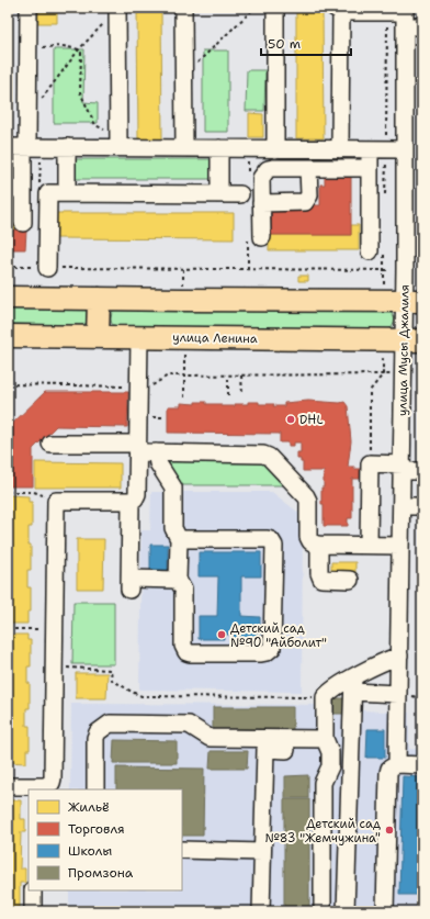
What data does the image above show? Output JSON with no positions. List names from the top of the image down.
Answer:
{
  "streets": {
    "main road": ["улица Ленина"],
    "street": ["улица Мусы Джалиля"]
  },
  "crossings": [
    ["улица Ленина", "улица Мусы Джалиля"]
  ],
  "places": ["DHL", "Детский сад №90 \"Айболит\"", "Детский сад №83 \"Жемчужина\""],
  "legend": [
    "Жильё",
    "Торговля",
    "Школы",
    "Промзона"
  ],
  "scale_bar": "50 m"
}
